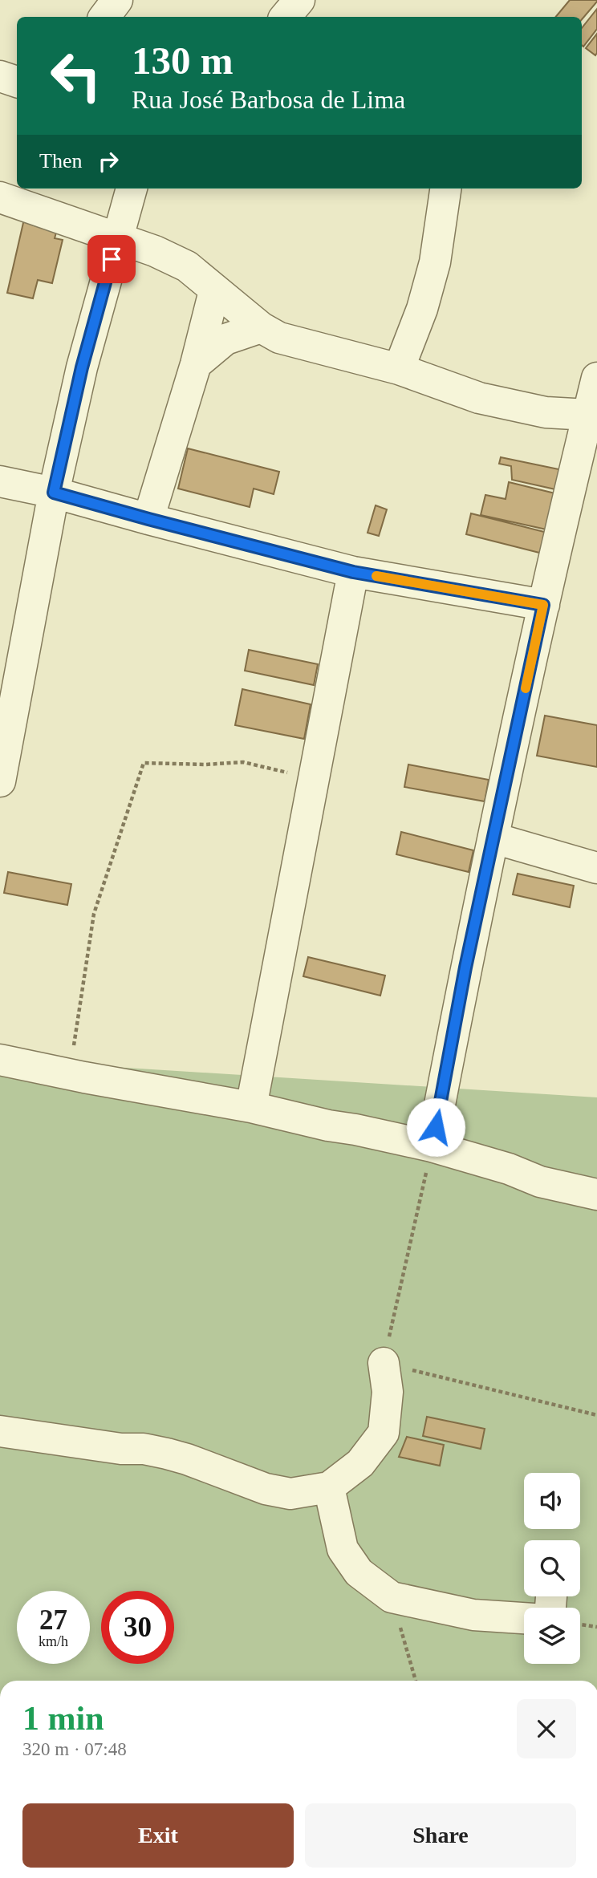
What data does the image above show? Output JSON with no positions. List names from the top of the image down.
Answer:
{
  "page": {
    "turn": ["130 m", "Rua José Barbosa de Lima"],
    "then": "Then",
    "speed": "27 km/h",
    "limit": "30",
    "heading": ["1 min", "320 m · 07:48"],
    "buttons": ["Exit", "Share"]
  }
}
